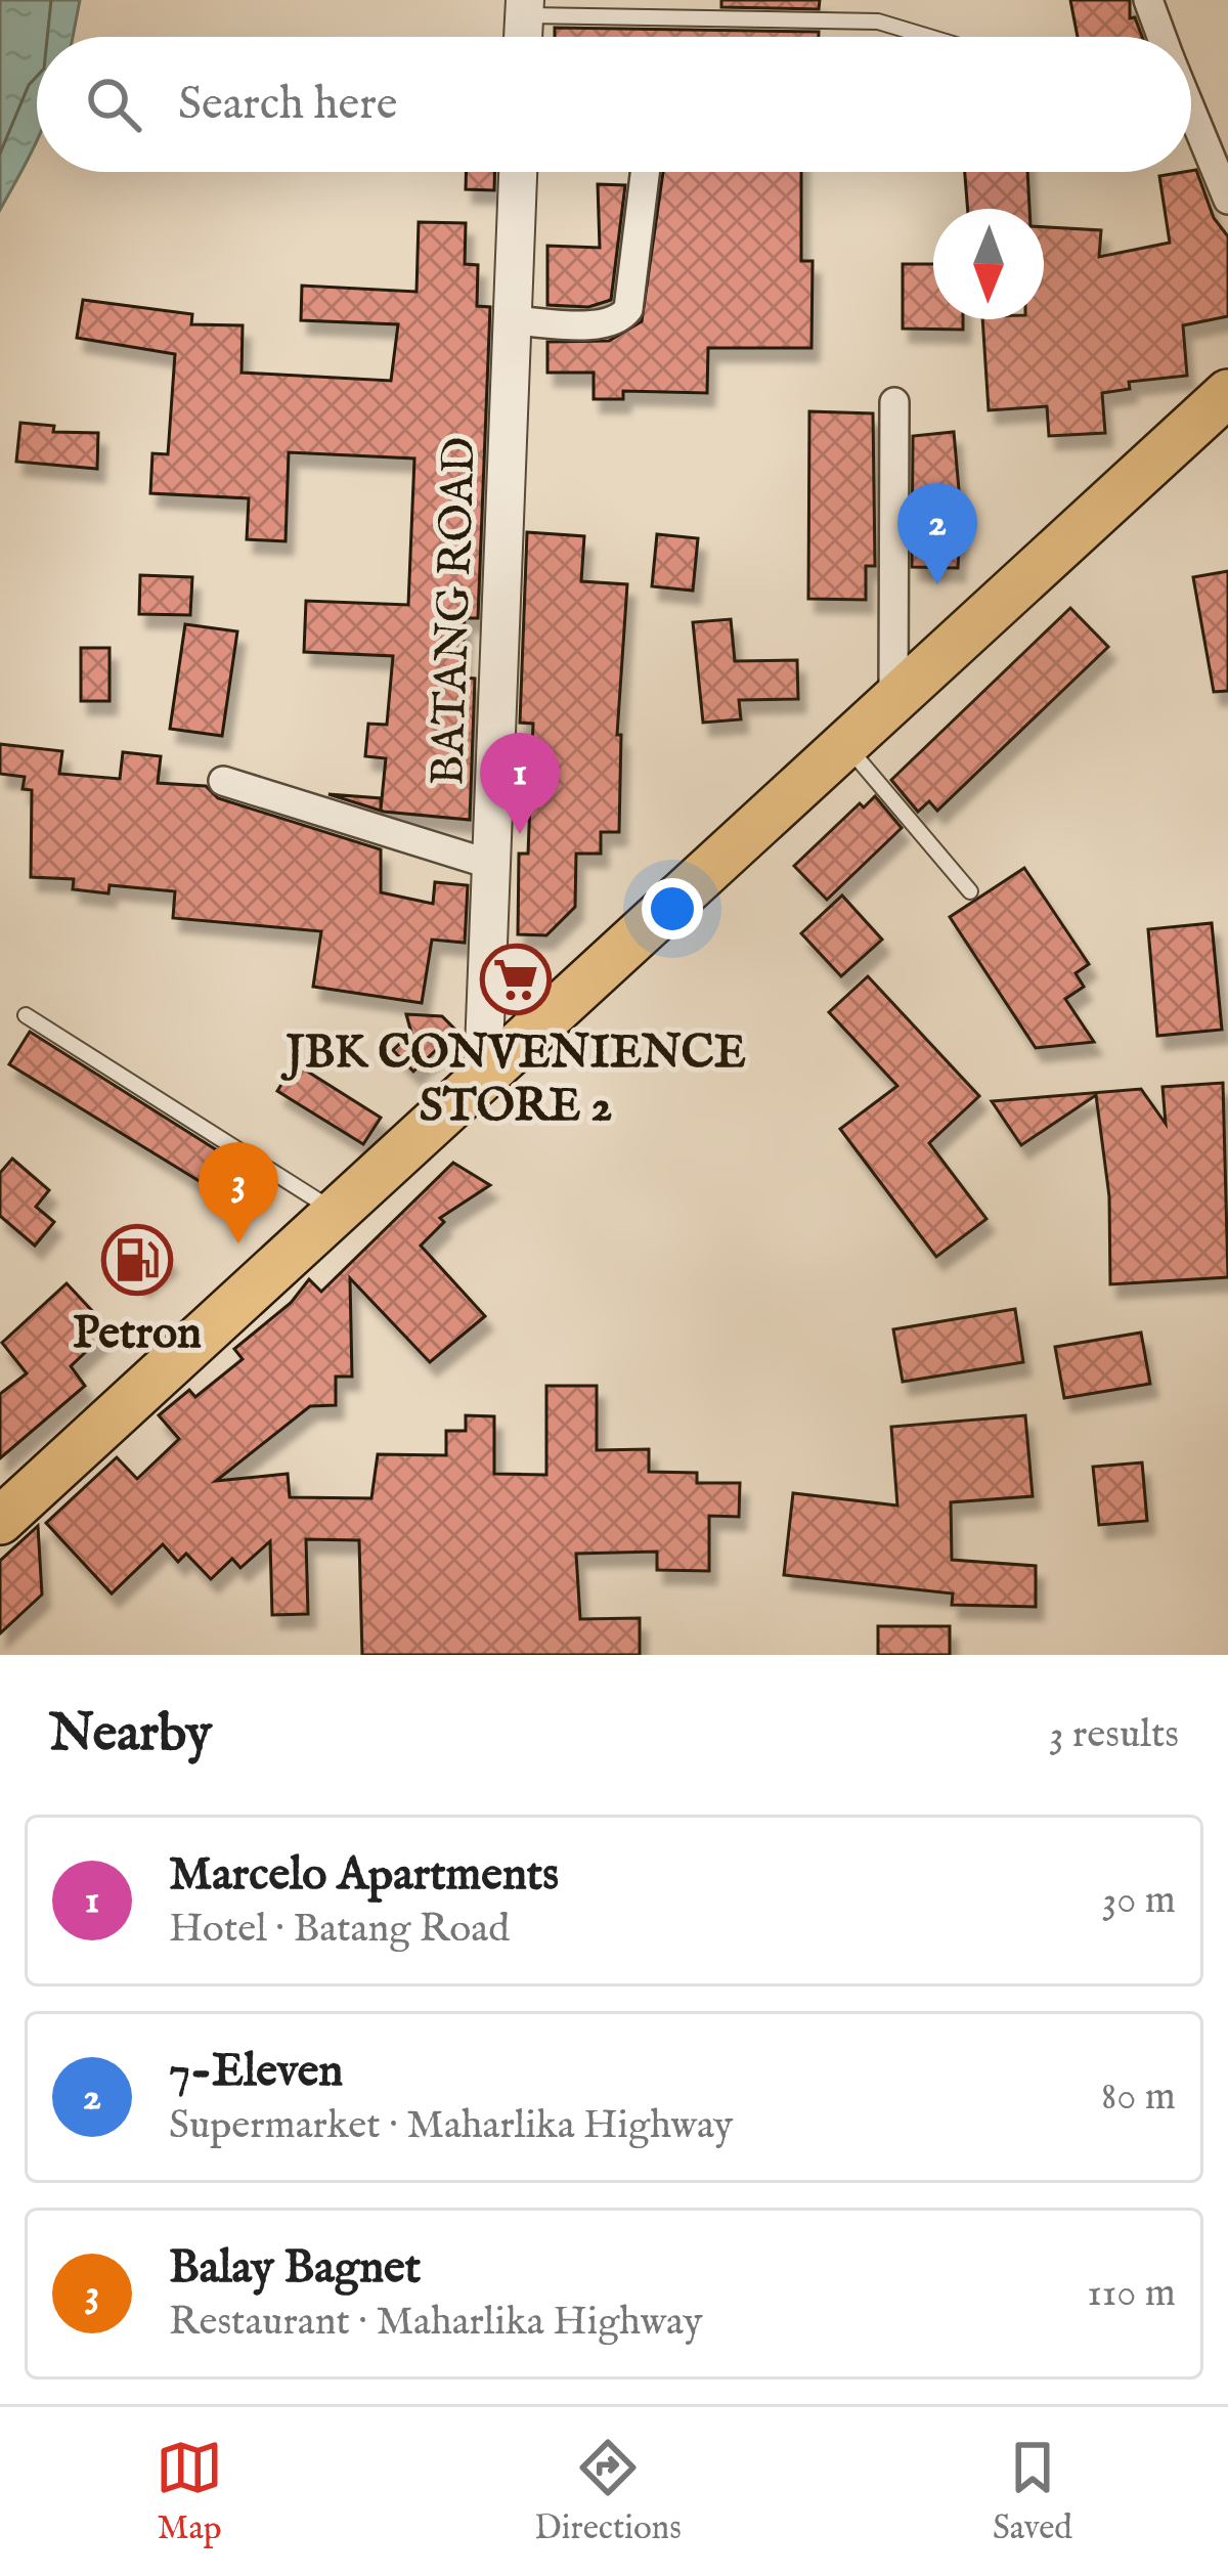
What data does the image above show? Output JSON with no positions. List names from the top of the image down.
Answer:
{
  "streets": {
    "street": ["BATANG ROAD"]
  },
  "places": {
    "supermarket": ["JBK CONVENIENCE STORE 2"],
    "fuel station": ["Petron"]
  },
  "north": "bottom",
  "page": {
    "search": "Search here",
    "pins": ["2", "1", "3"],
    "heading": ["Nearby", "3 results"],
    "list": [
      {
        "mark": "1",
        "name": "Marcelo Apartments",
        "note": "Hotel · Batang Road",
        "value": "30 m"
      },
      {
        "mark": "2",
        "name": "7-Eleven",
        "note": "Supermarket · Maharlika Highway",
        "value": "80 m"
      },
      {
        "mark": "3",
        "name": "Balay Bagnet",
        "note": "Restaurant · Maharlika Highway",
        "value": "110 m"
      }
    ],
    "nav": ["Map", "Directions", "Saved"]
  }
}
